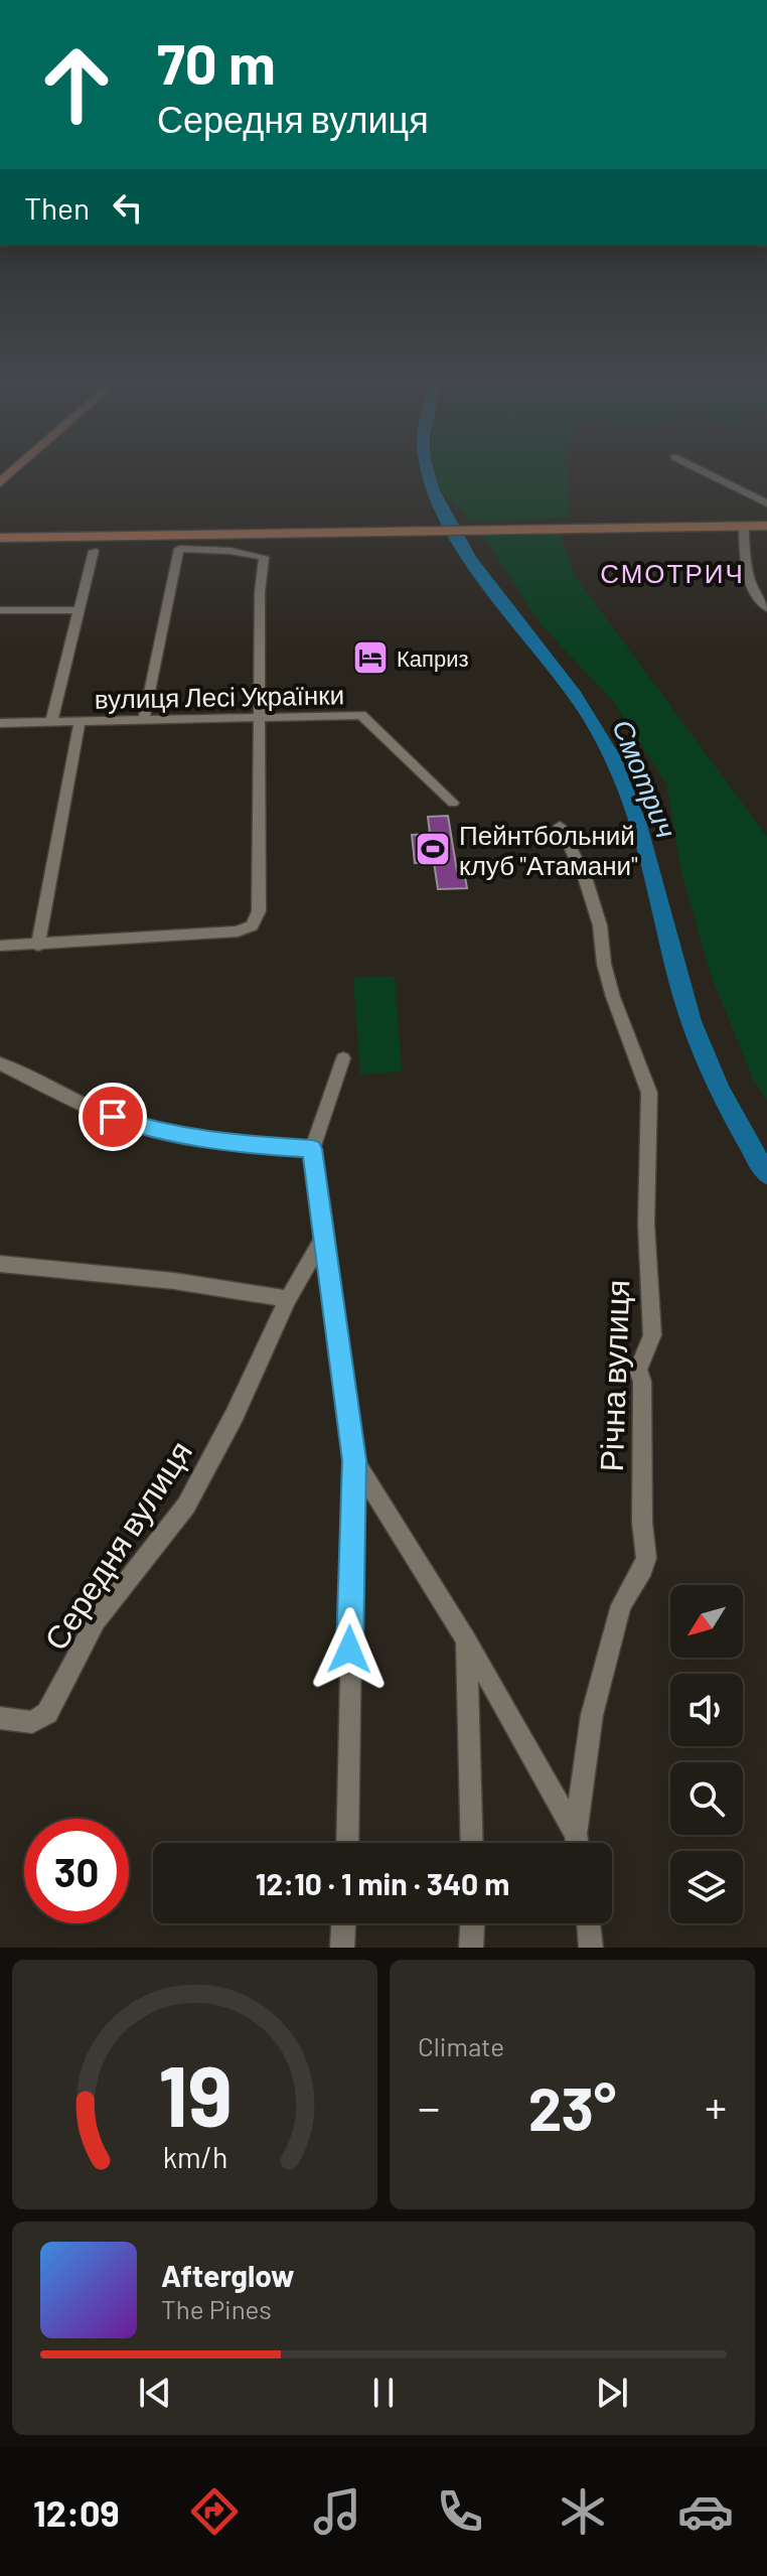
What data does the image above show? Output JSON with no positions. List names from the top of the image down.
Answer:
{
  "streets": {
    "street": ["вулиця Лесі Українки", "Річна вулиця", "Середня вулиця"]
  },
  "districts": ["СМОТРИЧ"],
  "water": ["Смотрич"],
  "places": {
    "hotel": ["Каприз"],
    "sports": ["Пейнтбольний клуб \"Атамани\""]
  },
  "north": "bottom left",
  "page": {
    "turn": ["70 m", "Середня вулиця"],
    "then": "Then",
    "limit": "30",
    "trip": "12:10 · 1 min · 340 m",
    "tile": "Climate",
    "heat": ["−", "23°", "+"],
    "song": ["Afterglow", "The Pines"],
    "tabs": "12:09",
    "gauge": ["19", "km/h"]
  }
}
